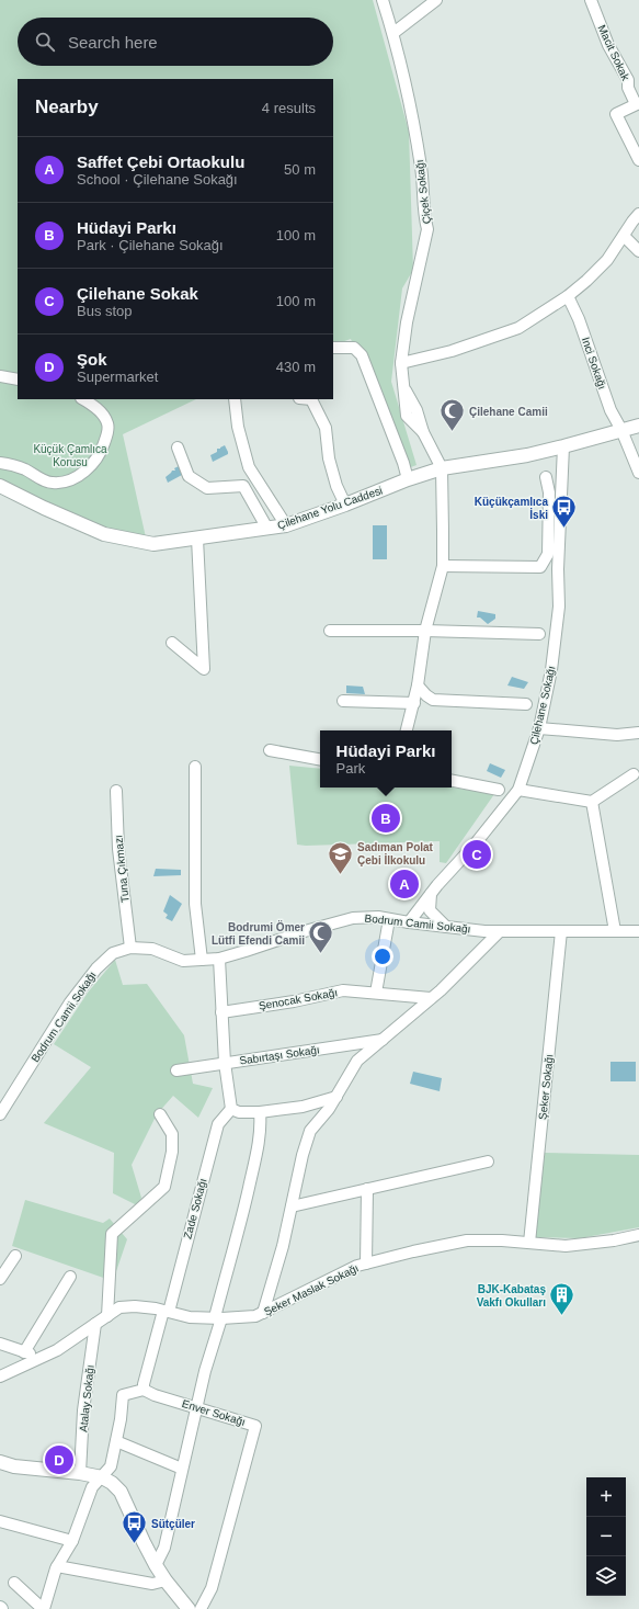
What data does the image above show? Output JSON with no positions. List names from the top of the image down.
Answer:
{
  "streets": {
    "street": [
      "Macit Sokak",
      "Çiçek Sokağı",
      "Inci Sokağı",
      "Çilehane Yolu Caddesi",
      "Çilehane Sokağı",
      "Tuna Çıkmazı",
      "Bodrum Camii Sokağı",
      "Şenocak Sokağı",
      "Sabırtaşı Sokağı",
      "Şeker Sokağı",
      "Zade Sokağı",
      "Şeker Maslak Sokağı",
      "Atalay Sokağı",
      "Enver Sokağı"
    ]
  },
  "crossings": [
    ["Çiçek Sokağı", "Çilehane Yolu Caddesi"],
    ["Inci Sokağı", "Çilehane Yolu Caddesi"],
    ["Çilehane Yolu Caddesi", "Çilehane Sokağı"],
    ["Çilehane Sokağı", "Bodrum Camii Sokağı"],
    ["Tuna Çıkmazı", "Bodrum Camii Sokağı"],
    ["Bodrum Camii Sokağı", "Şeker Sokağı"],
    ["Şeker Sokağı", "Şeker Maslak Sokağı"],
    ["Zade Sokağı", "Şeker Maslak Sokağı"],
    ["Şeker Maslak Sokağı", "Atalay Sokağı"]
  ],
  "parks": ["Küçük Çamlıca Korusu"],
  "places": {
    "mosque": ["Çilehane Camii", "Bodrumi Ömer Lütfi Efendi Camii"],
    "bus stop": ["Küçükçamlıca İski", "Sütçüler"],
    "school or university": ["Sadıman Polat Çebi İlkokulu"],
    "building": ["BJK-Kabataş Vakfı Okulları"]
  },
  "page": {
    "search": "Search here",
    "heading": ["Nearby", "4 results"],
    "list": [
      {
        "mark": "A",
        "name": "Saffet Çebi Ortaokulu",
        "note": "School · Çilehane Sokağı",
        "value": "50 m"
      },
      {
        "mark": "B",
        "name": "Hüdayi Parkı",
        "note": "Park · Çilehane Sokağı",
        "value": "100 m"
      },
      {
        "mark": "C",
        "name": "Çilehane Sokak",
        "note": "Bus stop",
        "value": "100 m"
      },
      {
        "mark": "D",
        "name": "Şok",
        "note": "Supermarket",
        "value": "430 m"
      }
    ],
    "popup": ["Hüdayi Parkı", "Park"],
    "pins": [
      "B",
      "C",
      "A",
      "D"
    ],
    "map_buttons": ["+", "−"]
  }
}
